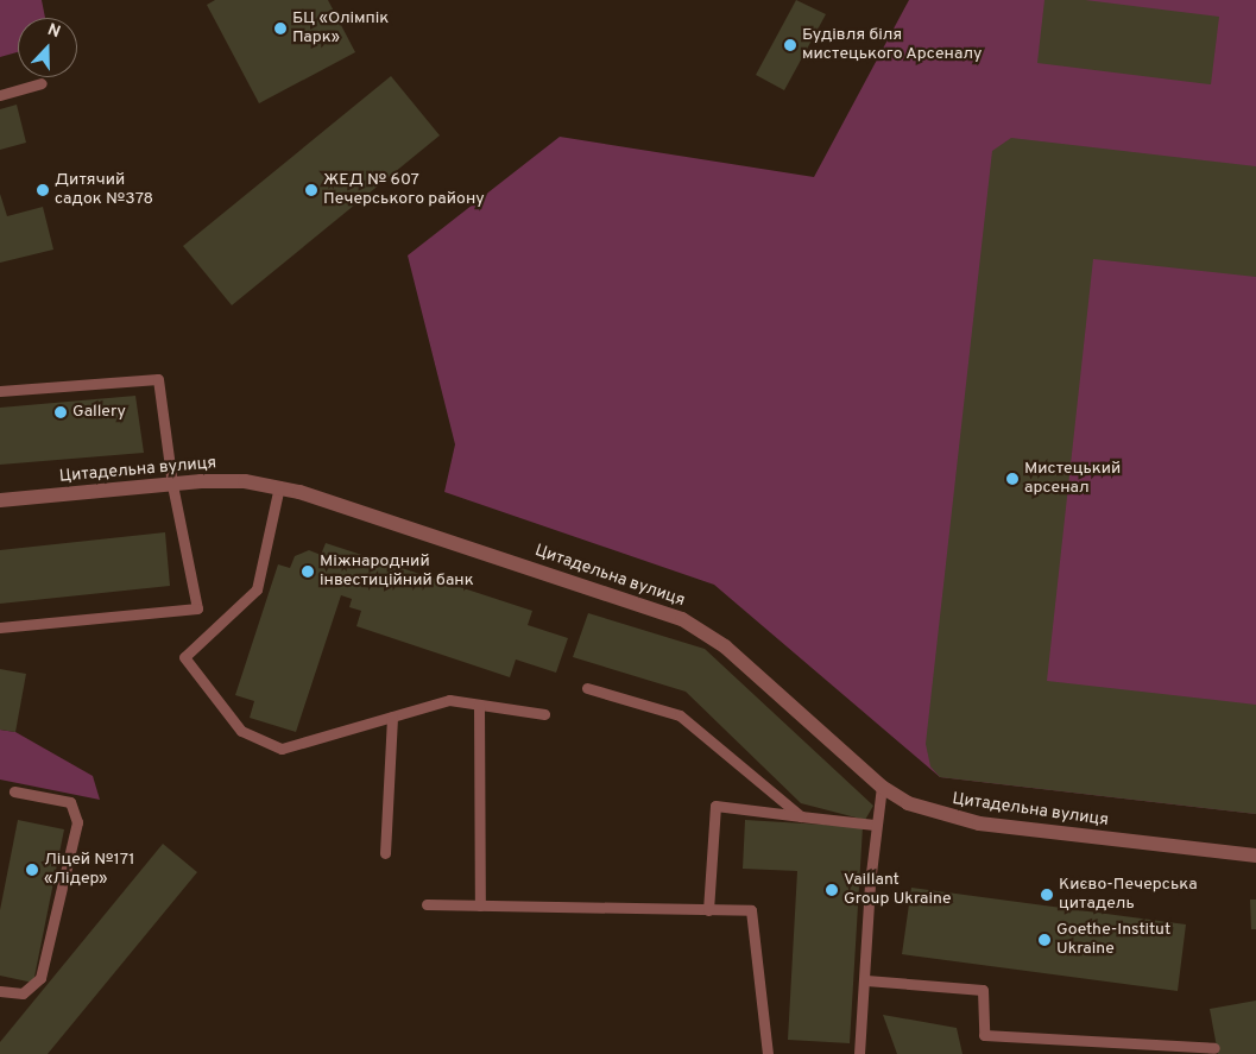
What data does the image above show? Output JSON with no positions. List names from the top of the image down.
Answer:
{
  "streets": {
    "street": ["Цитадельна вулиця"]
  },
  "places": [
    "БЦ «Олімпік Парк»",
    "Будівля біля мистецького Арсеналу",
    "Дитячий садок №378",
    "ЖЕД № 607 Печерського району",
    "Gallery",
    "Мистецький арсенал",
    "Міжнародний інвестиційний банк",
    "Ліцей №171 «Лідер»",
    "Vaillant Group Ukraine",
    "Києво-Печерська цитадель",
    "Goethe-Institut Ukraine"
  ],
  "north": "top"
}
